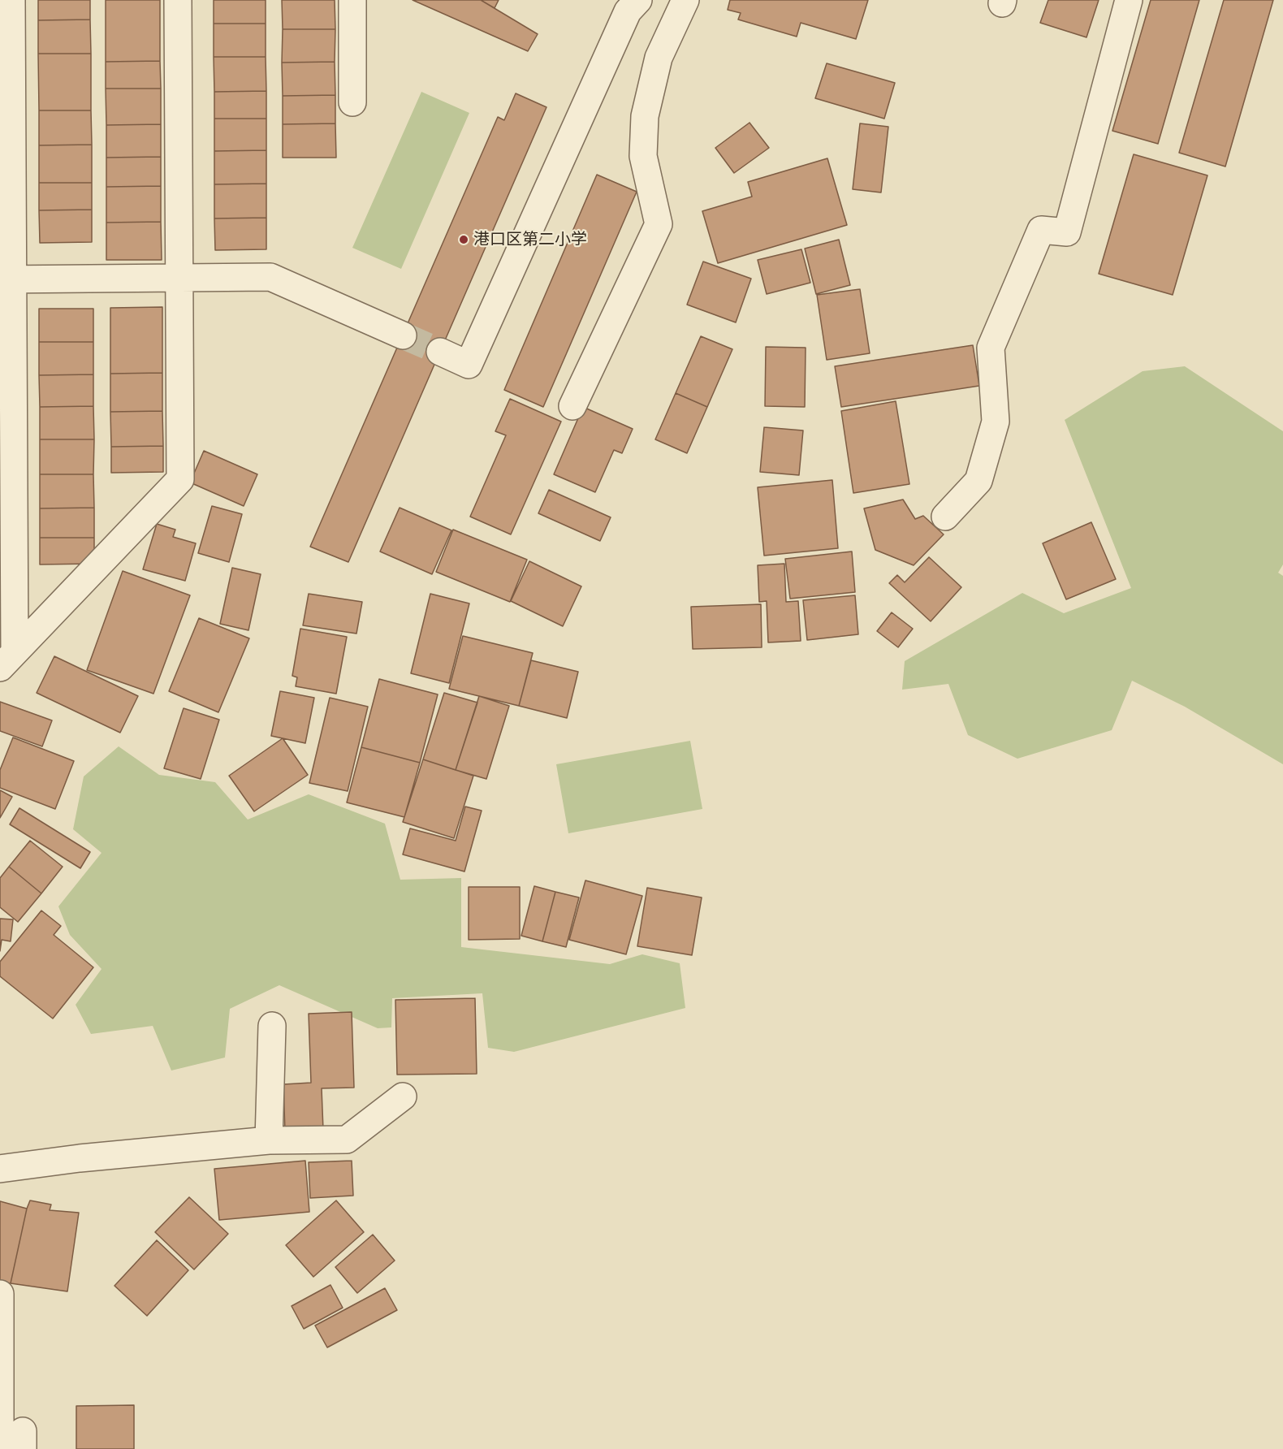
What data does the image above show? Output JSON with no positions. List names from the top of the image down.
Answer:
{
  "places": ["港口区第二小学"]
}
